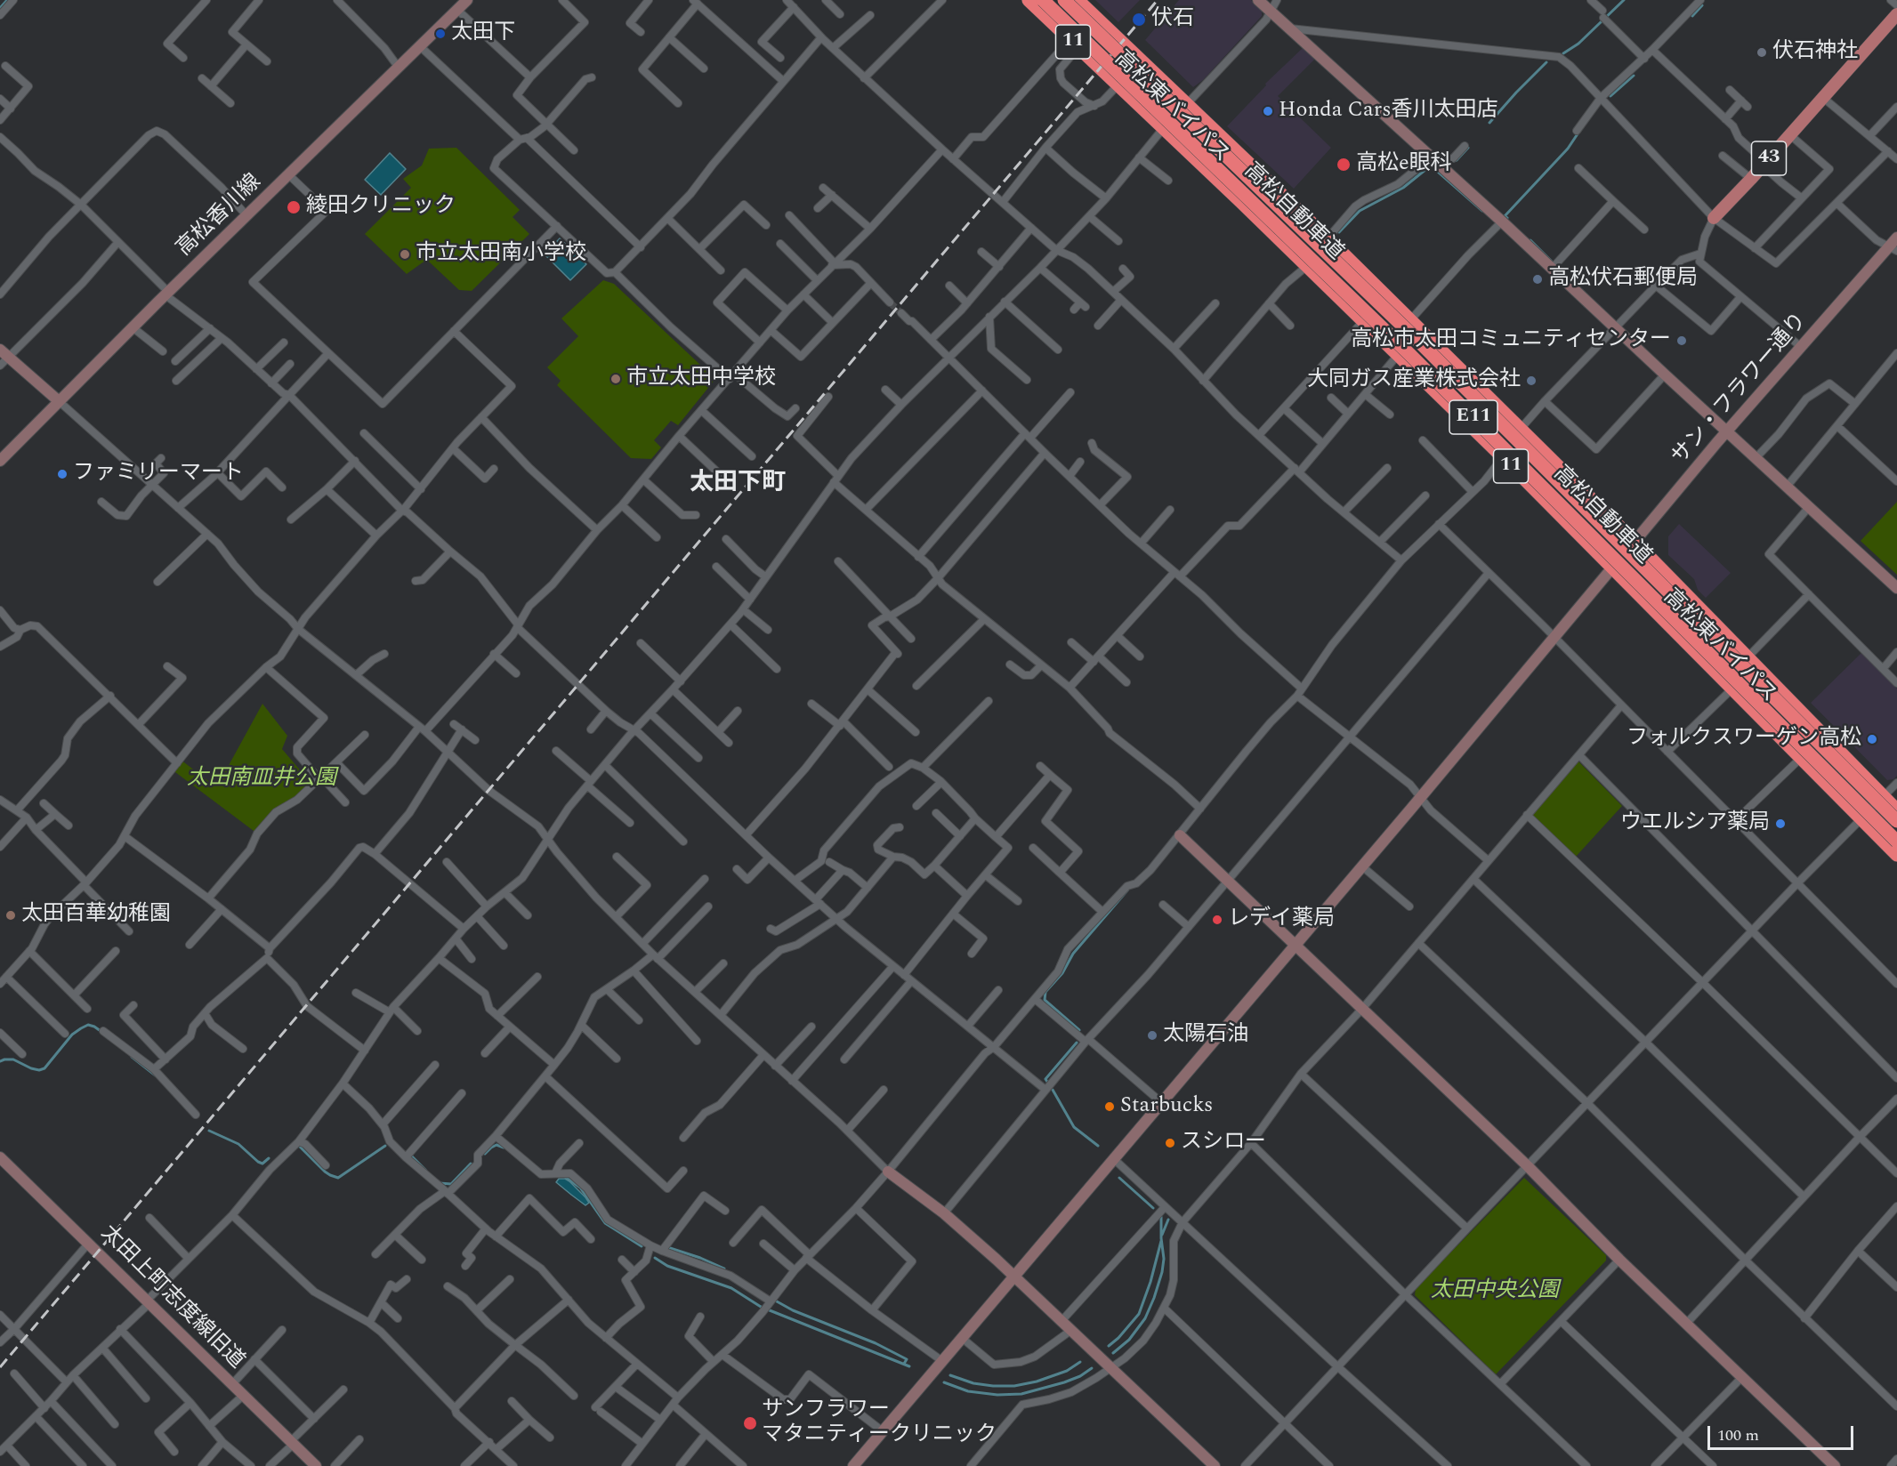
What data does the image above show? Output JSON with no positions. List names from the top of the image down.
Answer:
{
  "streets": {
    "highway": [
      "11",
      "高松東バイパス",
      "高松自動車道",
      "E11"
    ],
    "main road": ["43"],
    "street": ["高松香川線", "サン・フラワー通り", "太田上町志度線旧道"]
  },
  "crossings": [
    ["高松東バイパス", "サン・フラワー通り"]
  ],
  "districts": ["太田下町"],
  "parks": ["太田南皿井公園", "太田中央公園"],
  "places": [
    "伏石",
    "太田下",
    "伏石神社",
    "Honda Cars香川太田店",
    "高松e眼科",
    "綾田クリニック",
    "市立太田南小学校",
    "高松伏石郵便局",
    "高松市太田コミュニティセンター",
    "市立太田中学校",
    "大同ガス産業株式会社",
    "ファミリーマート",
    "フォルクスワーゲン高松",
    "ウエルシア薬局",
    "太田百華幼稚園",
    "レデイ薬局",
    "太陽石油",
    "Starbucks",
    "スシロー",
    "サンフラワー マタニティークリニック"
  ],
  "scale_bar": "100 m"
}
